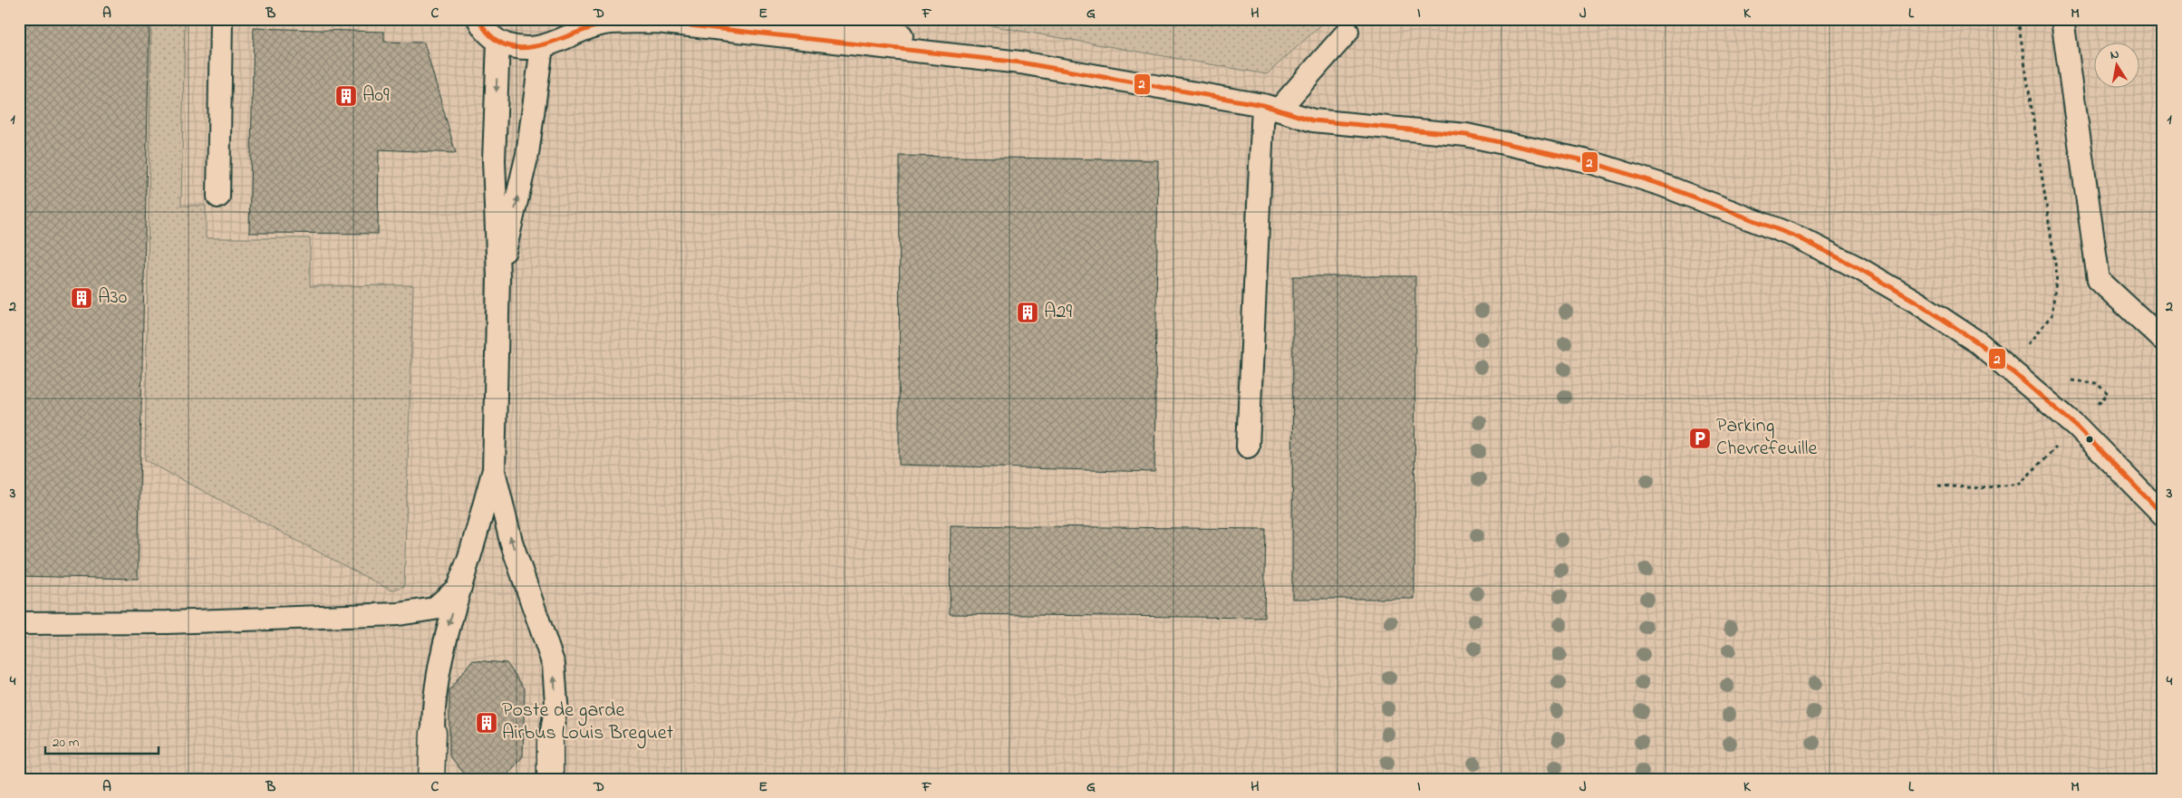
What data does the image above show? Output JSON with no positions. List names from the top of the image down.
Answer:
{
  "places": {
    "building": [
      "A09",
      "A30",
      "A29",
      "Poste de garde Airbus Louis Breguet"
    ],
    "parking": ["Parking Chevrefeuille"]
  },
  "lines": ["transit line 2"],
  "scale_bar": "20 m",
  "north": "top",
  "grid": {
    "columns": [
      "A",
      "B",
      "C",
      "D",
      "E",
      "F",
      "G",
      "H",
      "I",
      "J",
      "K",
      "L",
      "M"
    ],
    "rows": [
      "1",
      "2",
      "3",
      "4"
    ]
  }
}
